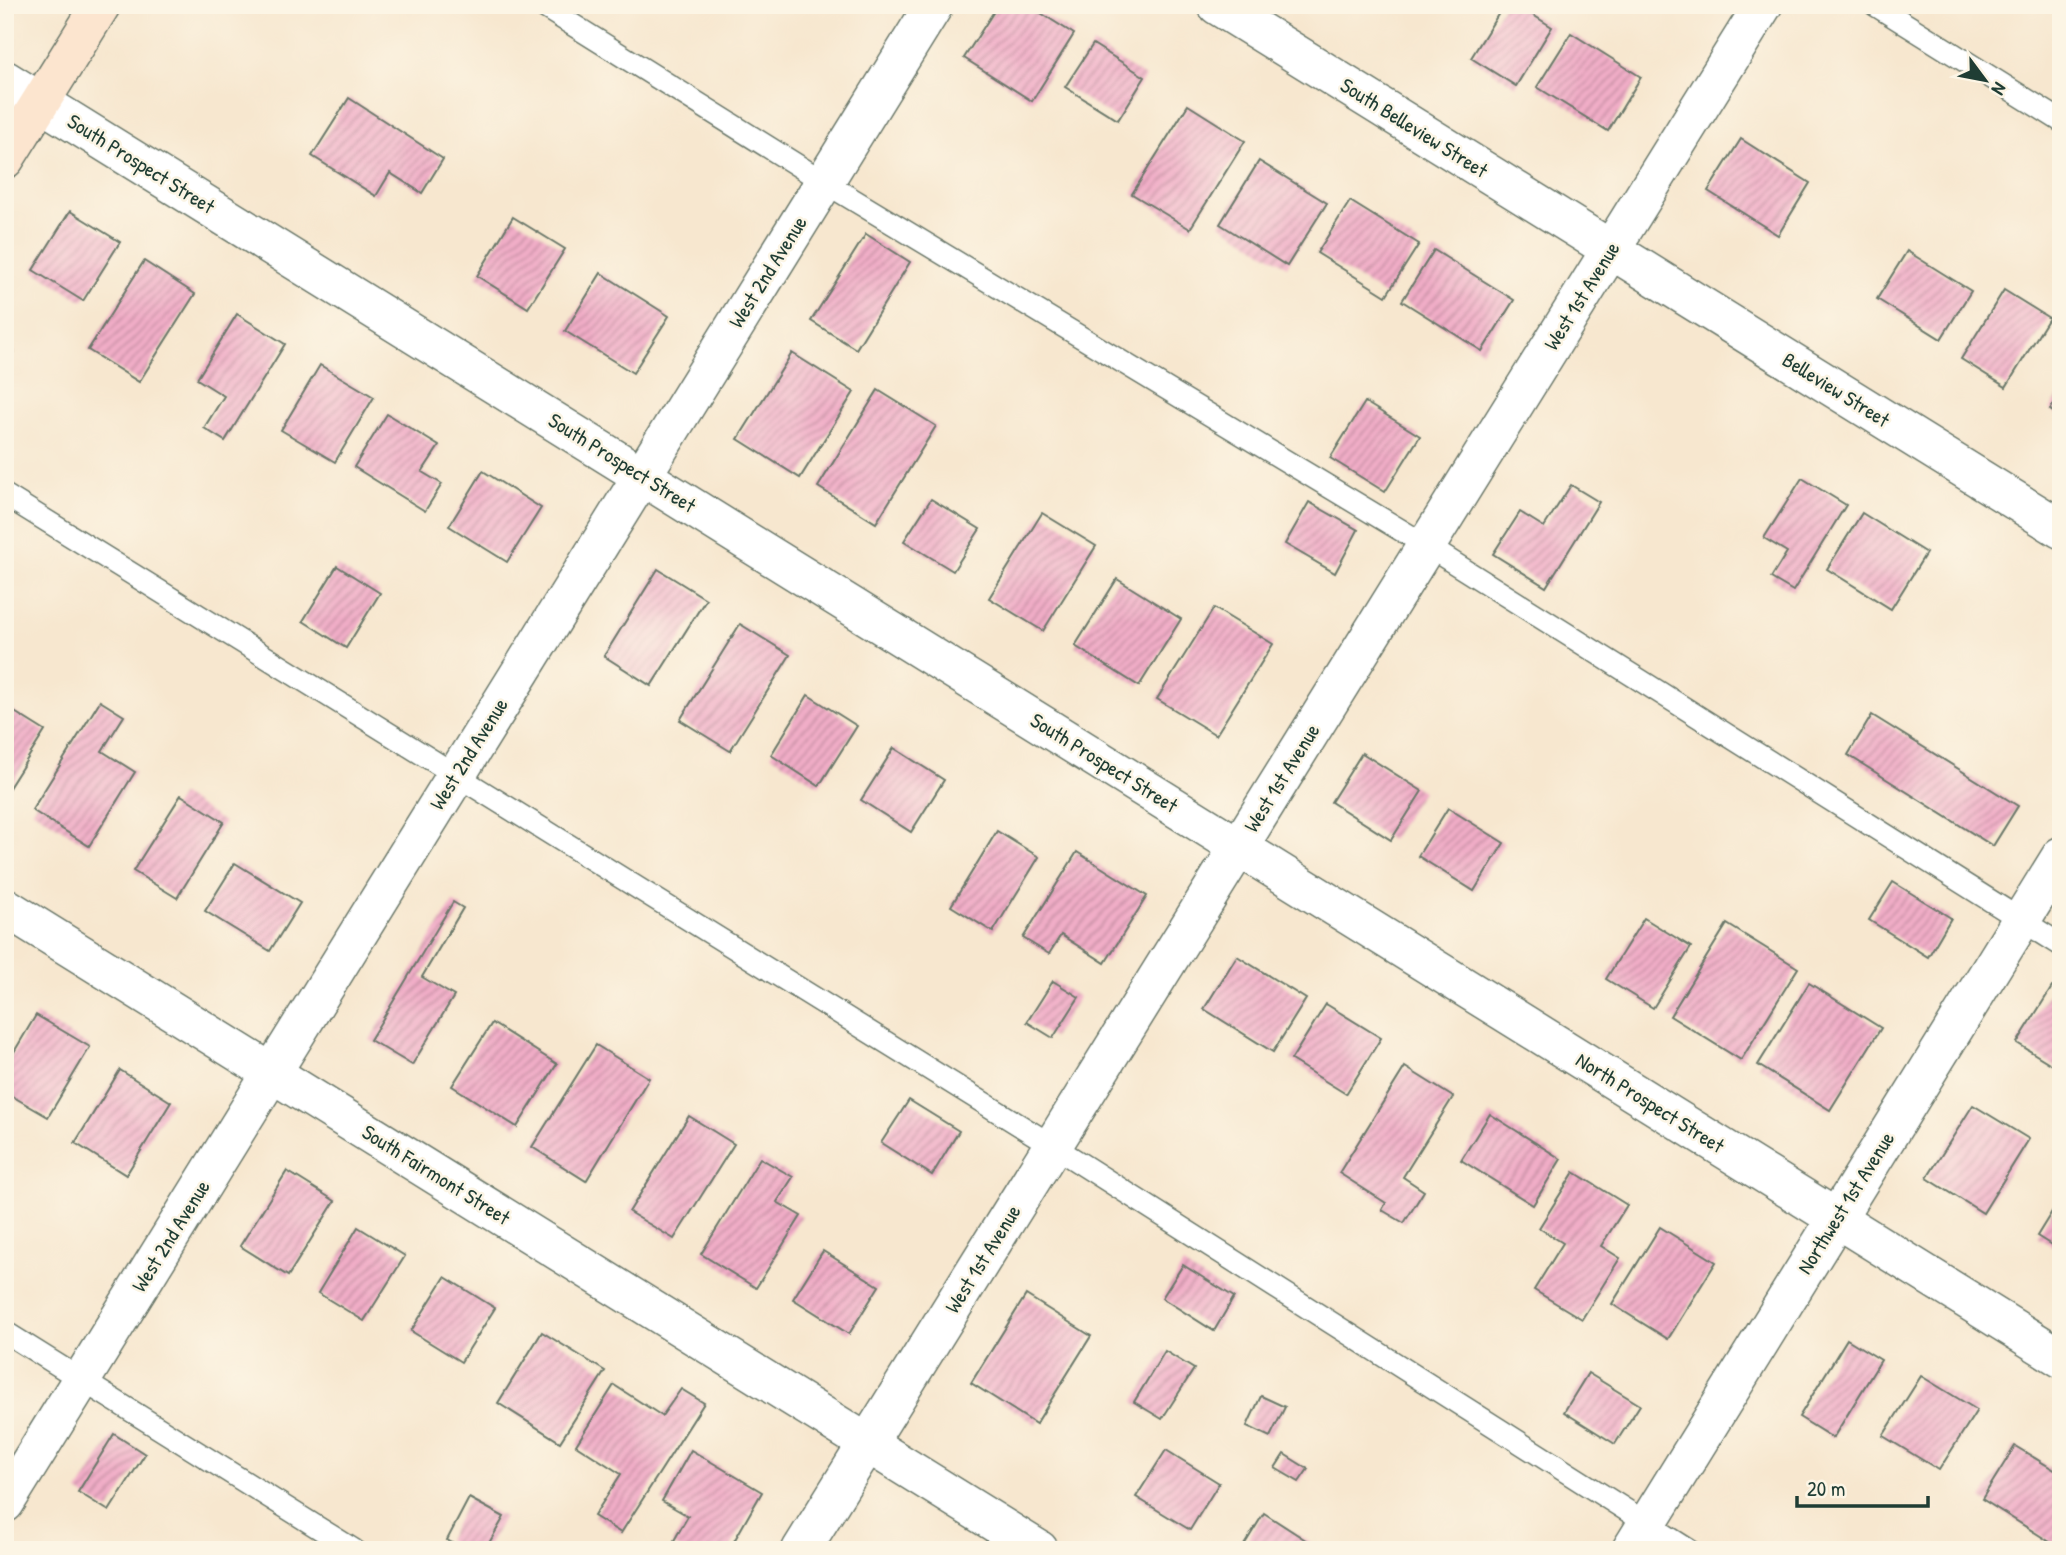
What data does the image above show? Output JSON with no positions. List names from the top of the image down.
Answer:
{
  "streets": {
    "street": [
      "South Belleview Street",
      "South Prospect Street",
      "West 2nd Avenue",
      "West 1st Avenue",
      "Belleview Street",
      "North Prospect Street",
      "South Fairmont Street",
      "Northwest 1st Avenue"
    ]
  },
  "crossings": [
    ["South Belleview Street", "West 1st Avenue"],
    ["South Belleview Street", "Belleview Street"],
    ["South Prospect Street", "West 2nd Avenue"],
    ["South Prospect Street", "West 1st Avenue"],
    ["South Prospect Street", "North Prospect Street"],
    ["West 2nd Avenue", "South Fairmont Street"],
    ["West 1st Avenue", "Belleview Street"],
    ["West 1st Avenue", "North Prospect Street"],
    ["West 1st Avenue", "South Fairmont Street"],
    ["North Prospect Street", "Northwest 1st Avenue"]
  ],
  "scale_bar": "20 m",
  "north": "bottom right"
}
